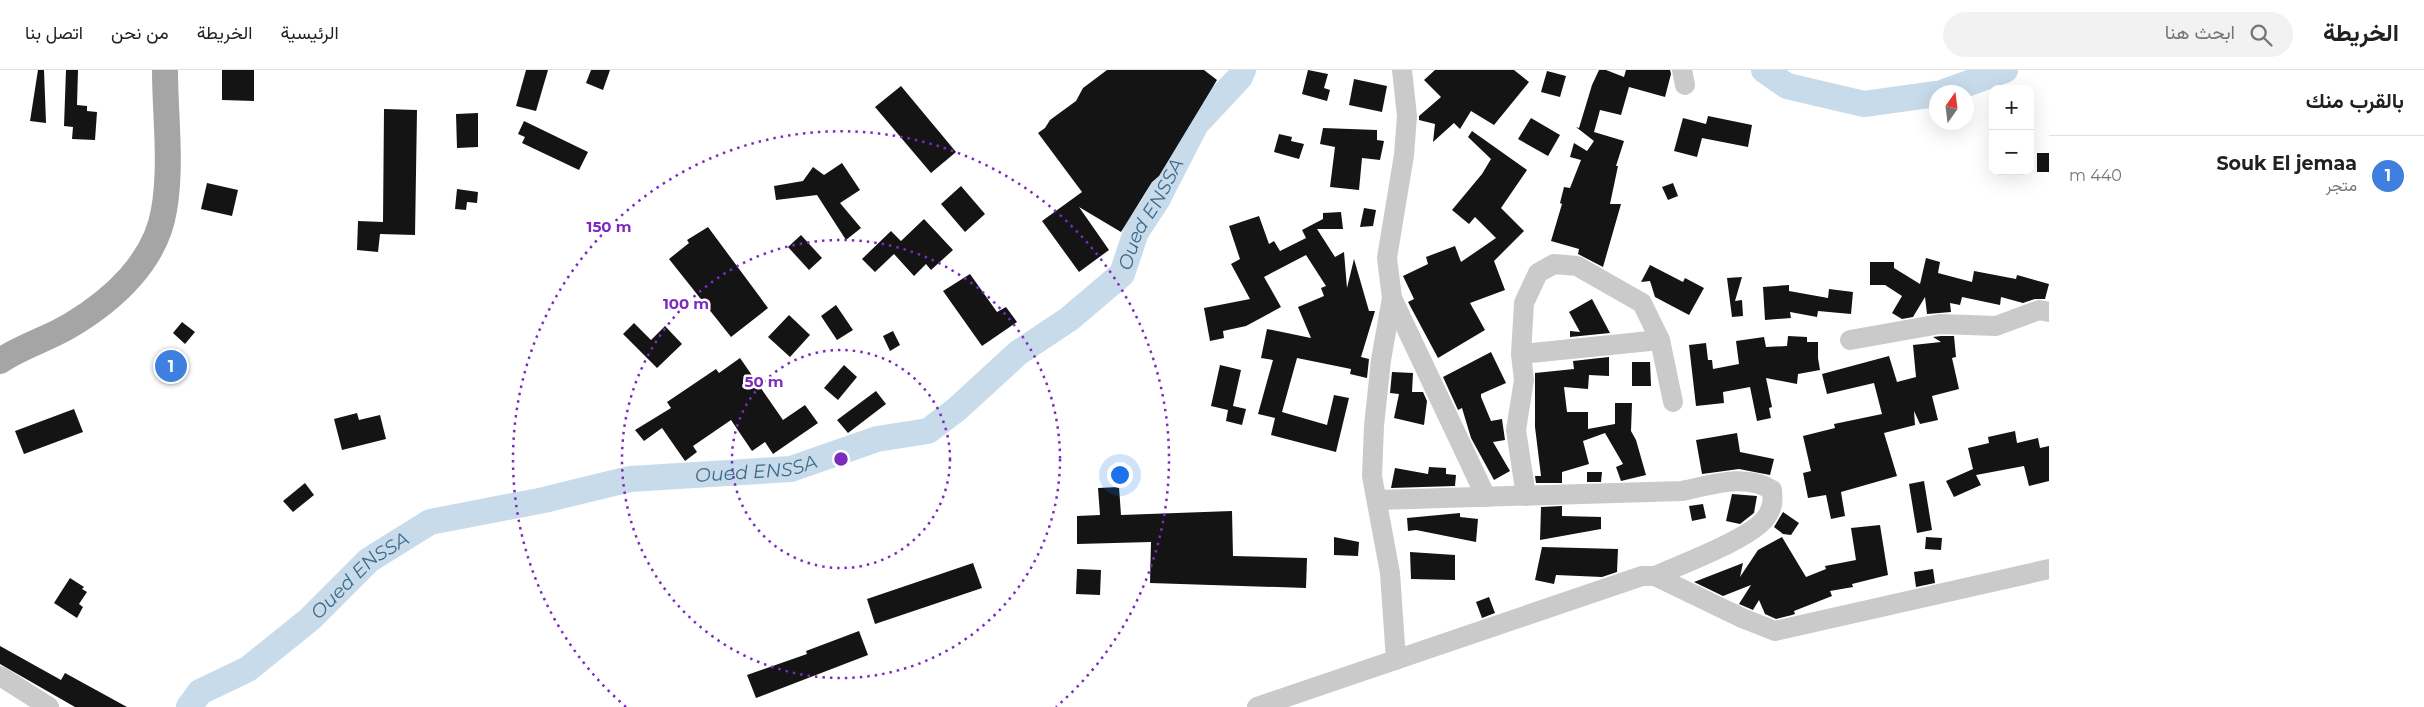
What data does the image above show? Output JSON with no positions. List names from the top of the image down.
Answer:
{
  "water": ["Oued ENSSA"],
  "north": "top",
  "page": {
    "header": "الخريطة",
    "search": "ابحث هنا",
    "nav": [
      "الرئيسية",
      "الخريطة",
      "من نحن",
      "اتصل بنا"
    ],
    "heading": "بالقرب منك",
    "map_buttons": ["+", "−"],
    "list": [
      {
        "mark": "1",
        "name": "Souk El jemaa",
        "note": "متجر",
        "value": "440 m"
      }
    ],
    "pins": "1"
  },
  "rings": ["150 m", "100 m", "50 m"]
}
